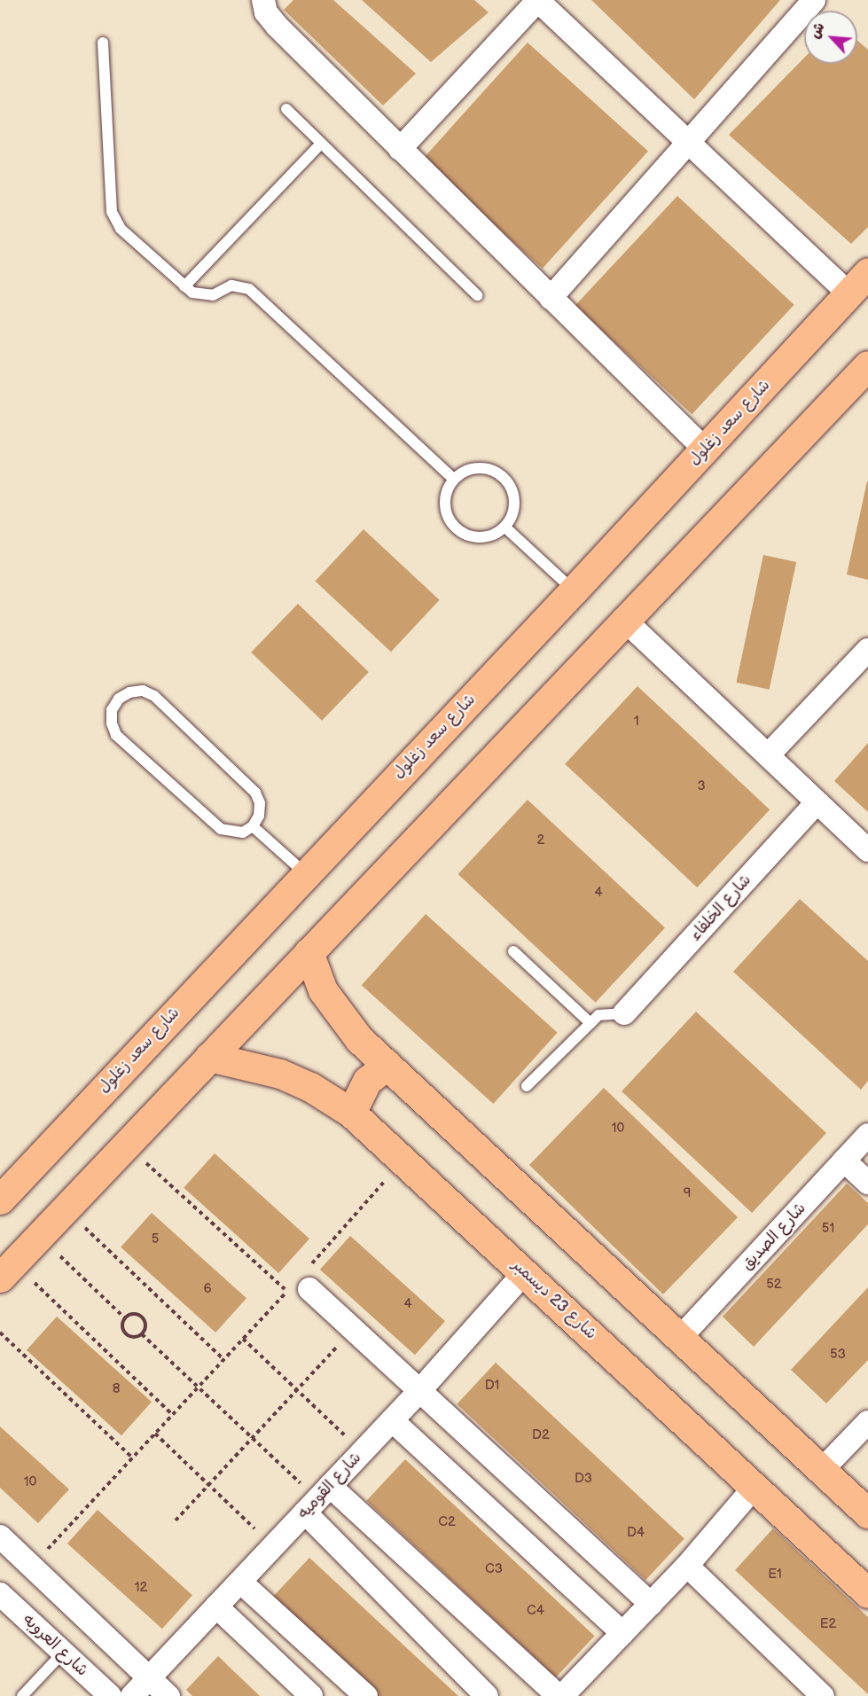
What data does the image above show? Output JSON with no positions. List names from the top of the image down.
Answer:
{
  "streets": {
    "main road": ["شارع سعد زغلول", "شارع 23 ديسمبر"],
    "street": [
      "شارع الخلفاء",
      "شارع الصديق",
      "شارع القوميه",
      "شارع العروبه"
    ]
  },
  "crossings": [
    ["شارع 23 ديسمبر", "شارع القوميه"]
  ],
  "house_numbers": [
    "1",
    "3",
    "2",
    "4",
    "10",
    "9",
    "51",
    "5",
    "52",
    "6",
    "4",
    "53",
    "D1",
    "8",
    "D2",
    "D3",
    "10",
    "C2",
    "D4",
    "C3",
    "E1",
    "12",
    "C4",
    "E2"
  ],
  "north": "top left"
}
